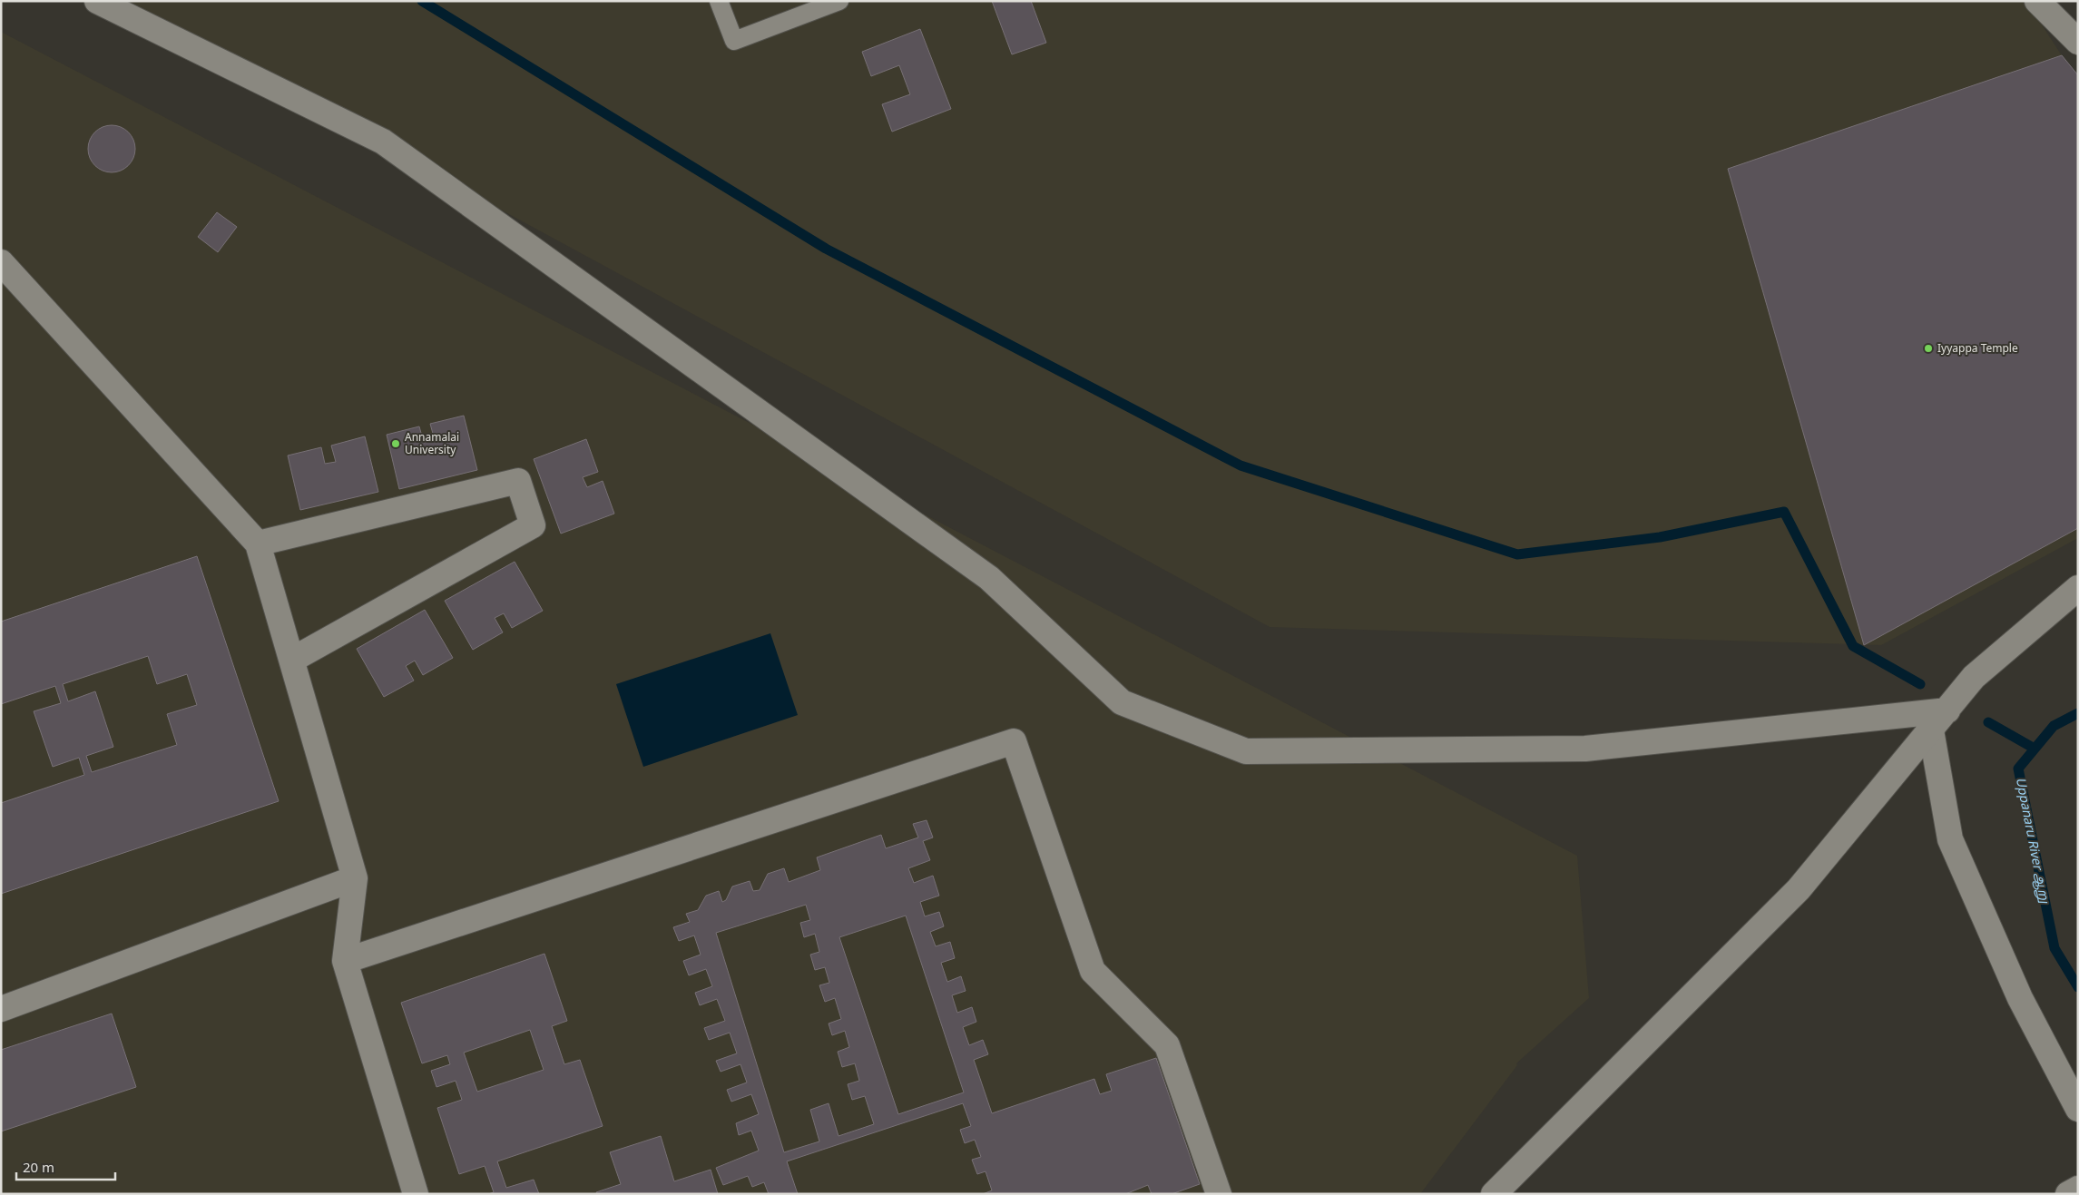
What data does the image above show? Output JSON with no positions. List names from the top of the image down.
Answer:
{
  "water": ["Uppanaru River ஆறு"],
  "places": ["Iyyappa Temple", "Annamalai University"],
  "scale_bar": "20 m"
}
